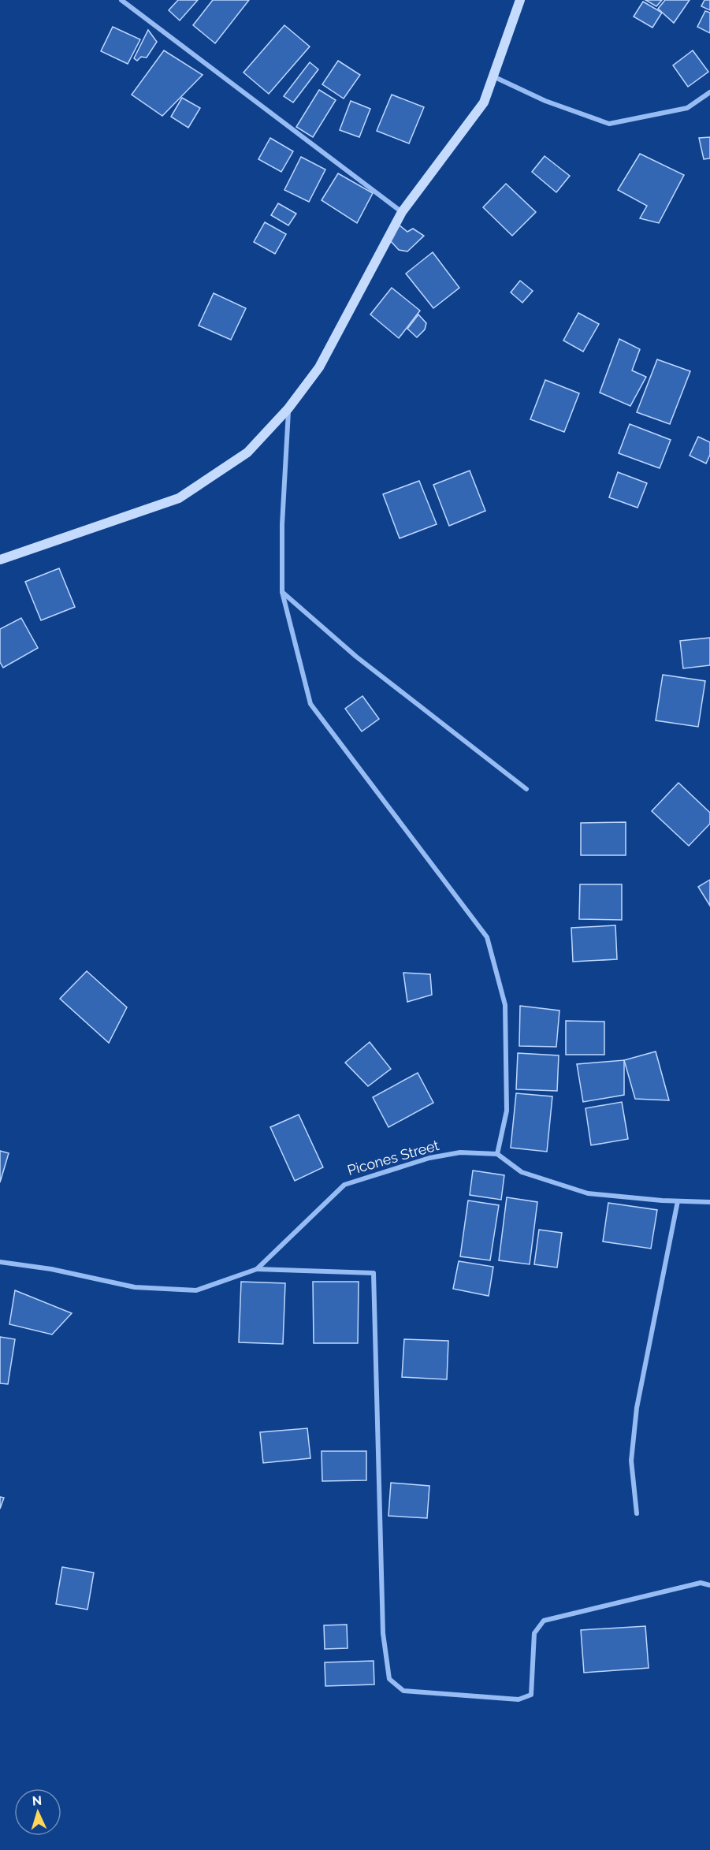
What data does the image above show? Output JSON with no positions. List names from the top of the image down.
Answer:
{
  "streets": {
    "street": ["Picones Street"]
  },
  "north": "top"
}
